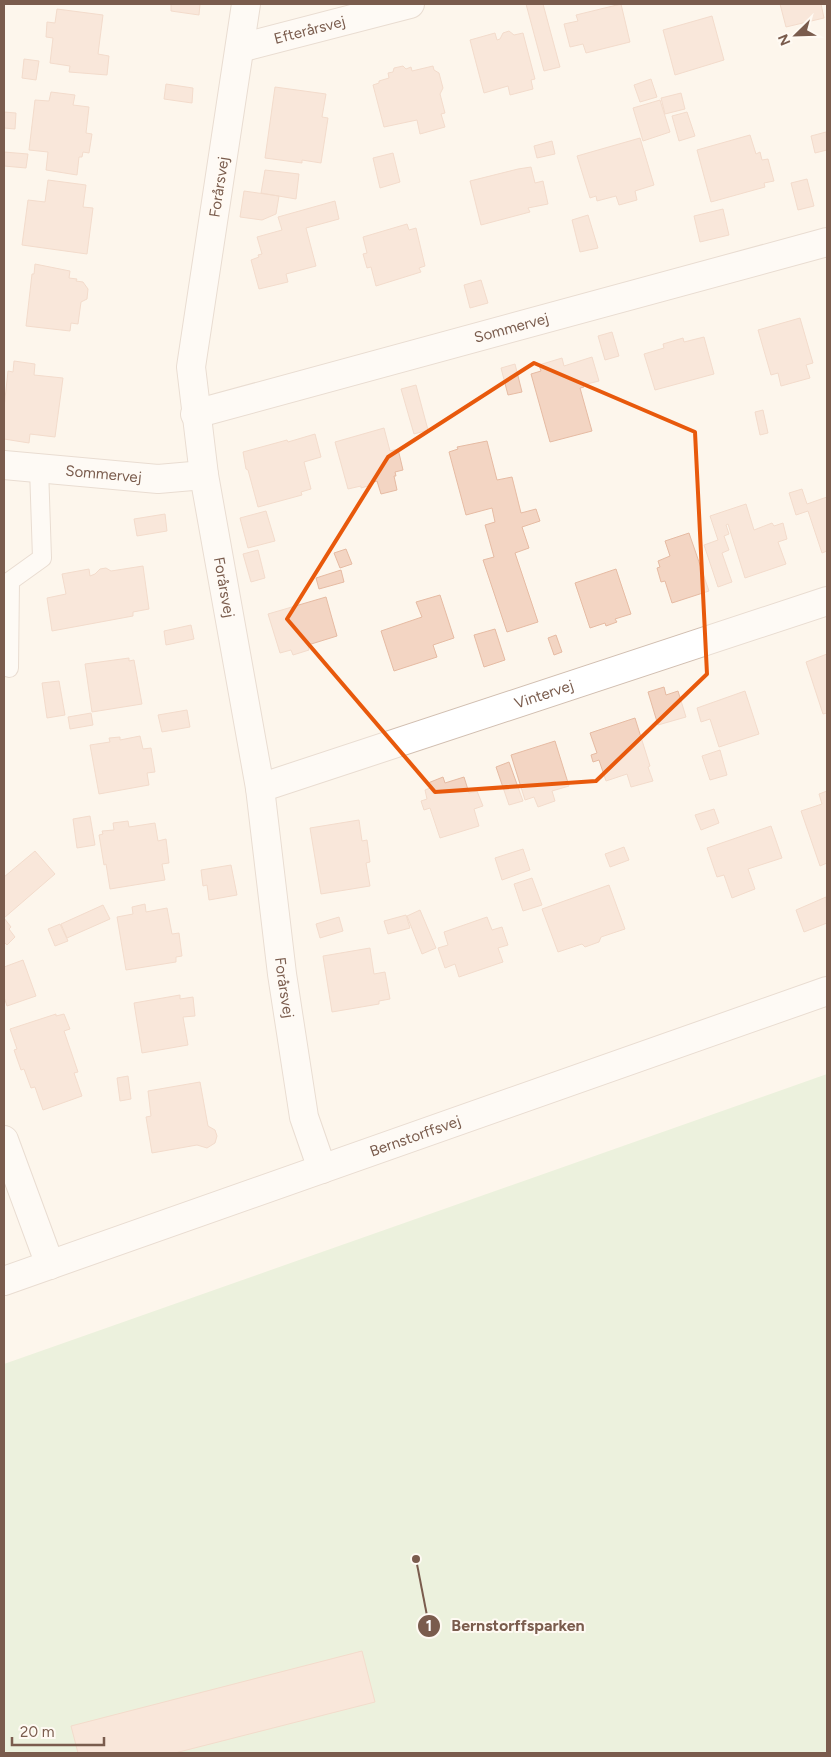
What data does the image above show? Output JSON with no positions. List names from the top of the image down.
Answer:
{
  "streets": {
    "street": [
      "Efterårsvej",
      "Forårsvej",
      "Sommervej",
      "Vintervej",
      "Bernstorffsvej"
    ]
  },
  "crossings": [
    ["Efterårsvej", "Forårsvej"],
    ["Forårsvej", "Sommervej"],
    ["Forårsvej", "Vintervej"],
    ["Forårsvej", "Bernstorffsvej"]
  ],
  "places": ["Bernstorffsparken"],
  "scale_bar": "20 m",
  "north": "bottom left"
}
